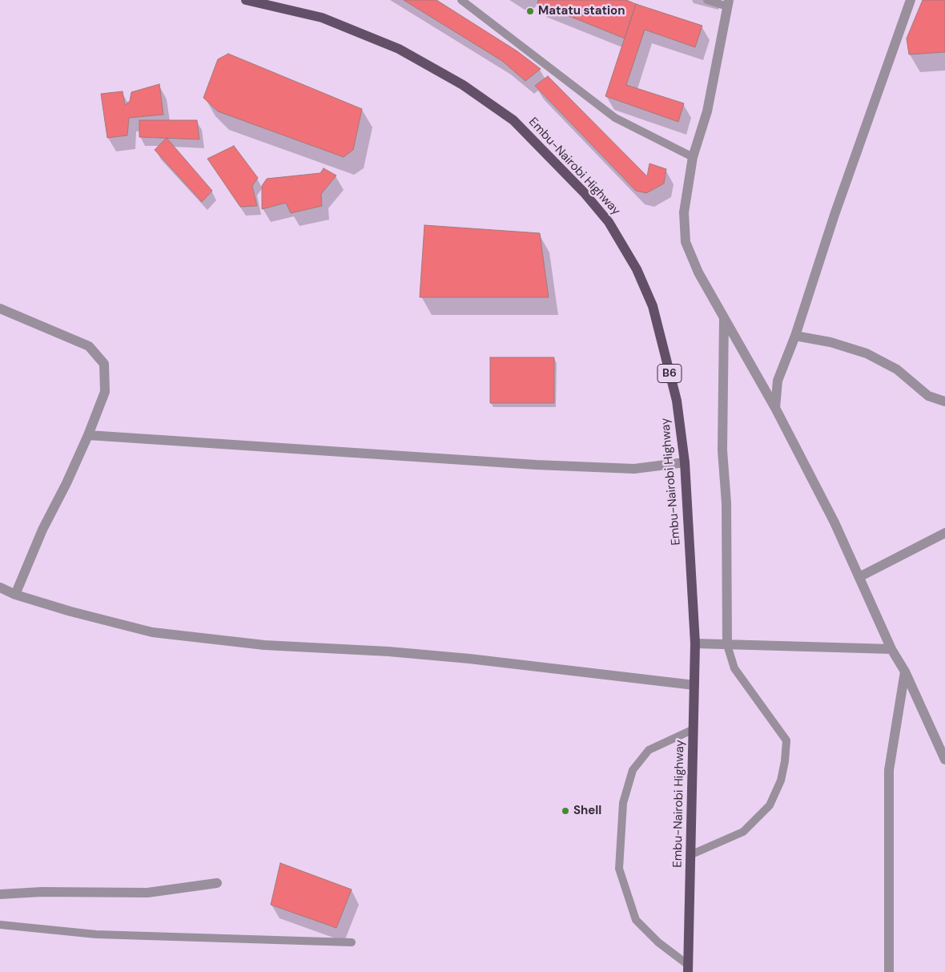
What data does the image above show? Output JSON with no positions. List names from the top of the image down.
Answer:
{
  "streets": {
    "main road": ["Embu-Nairobi Highway", "B6"]
  },
  "places": ["Matatu station", "Shell"]
}
